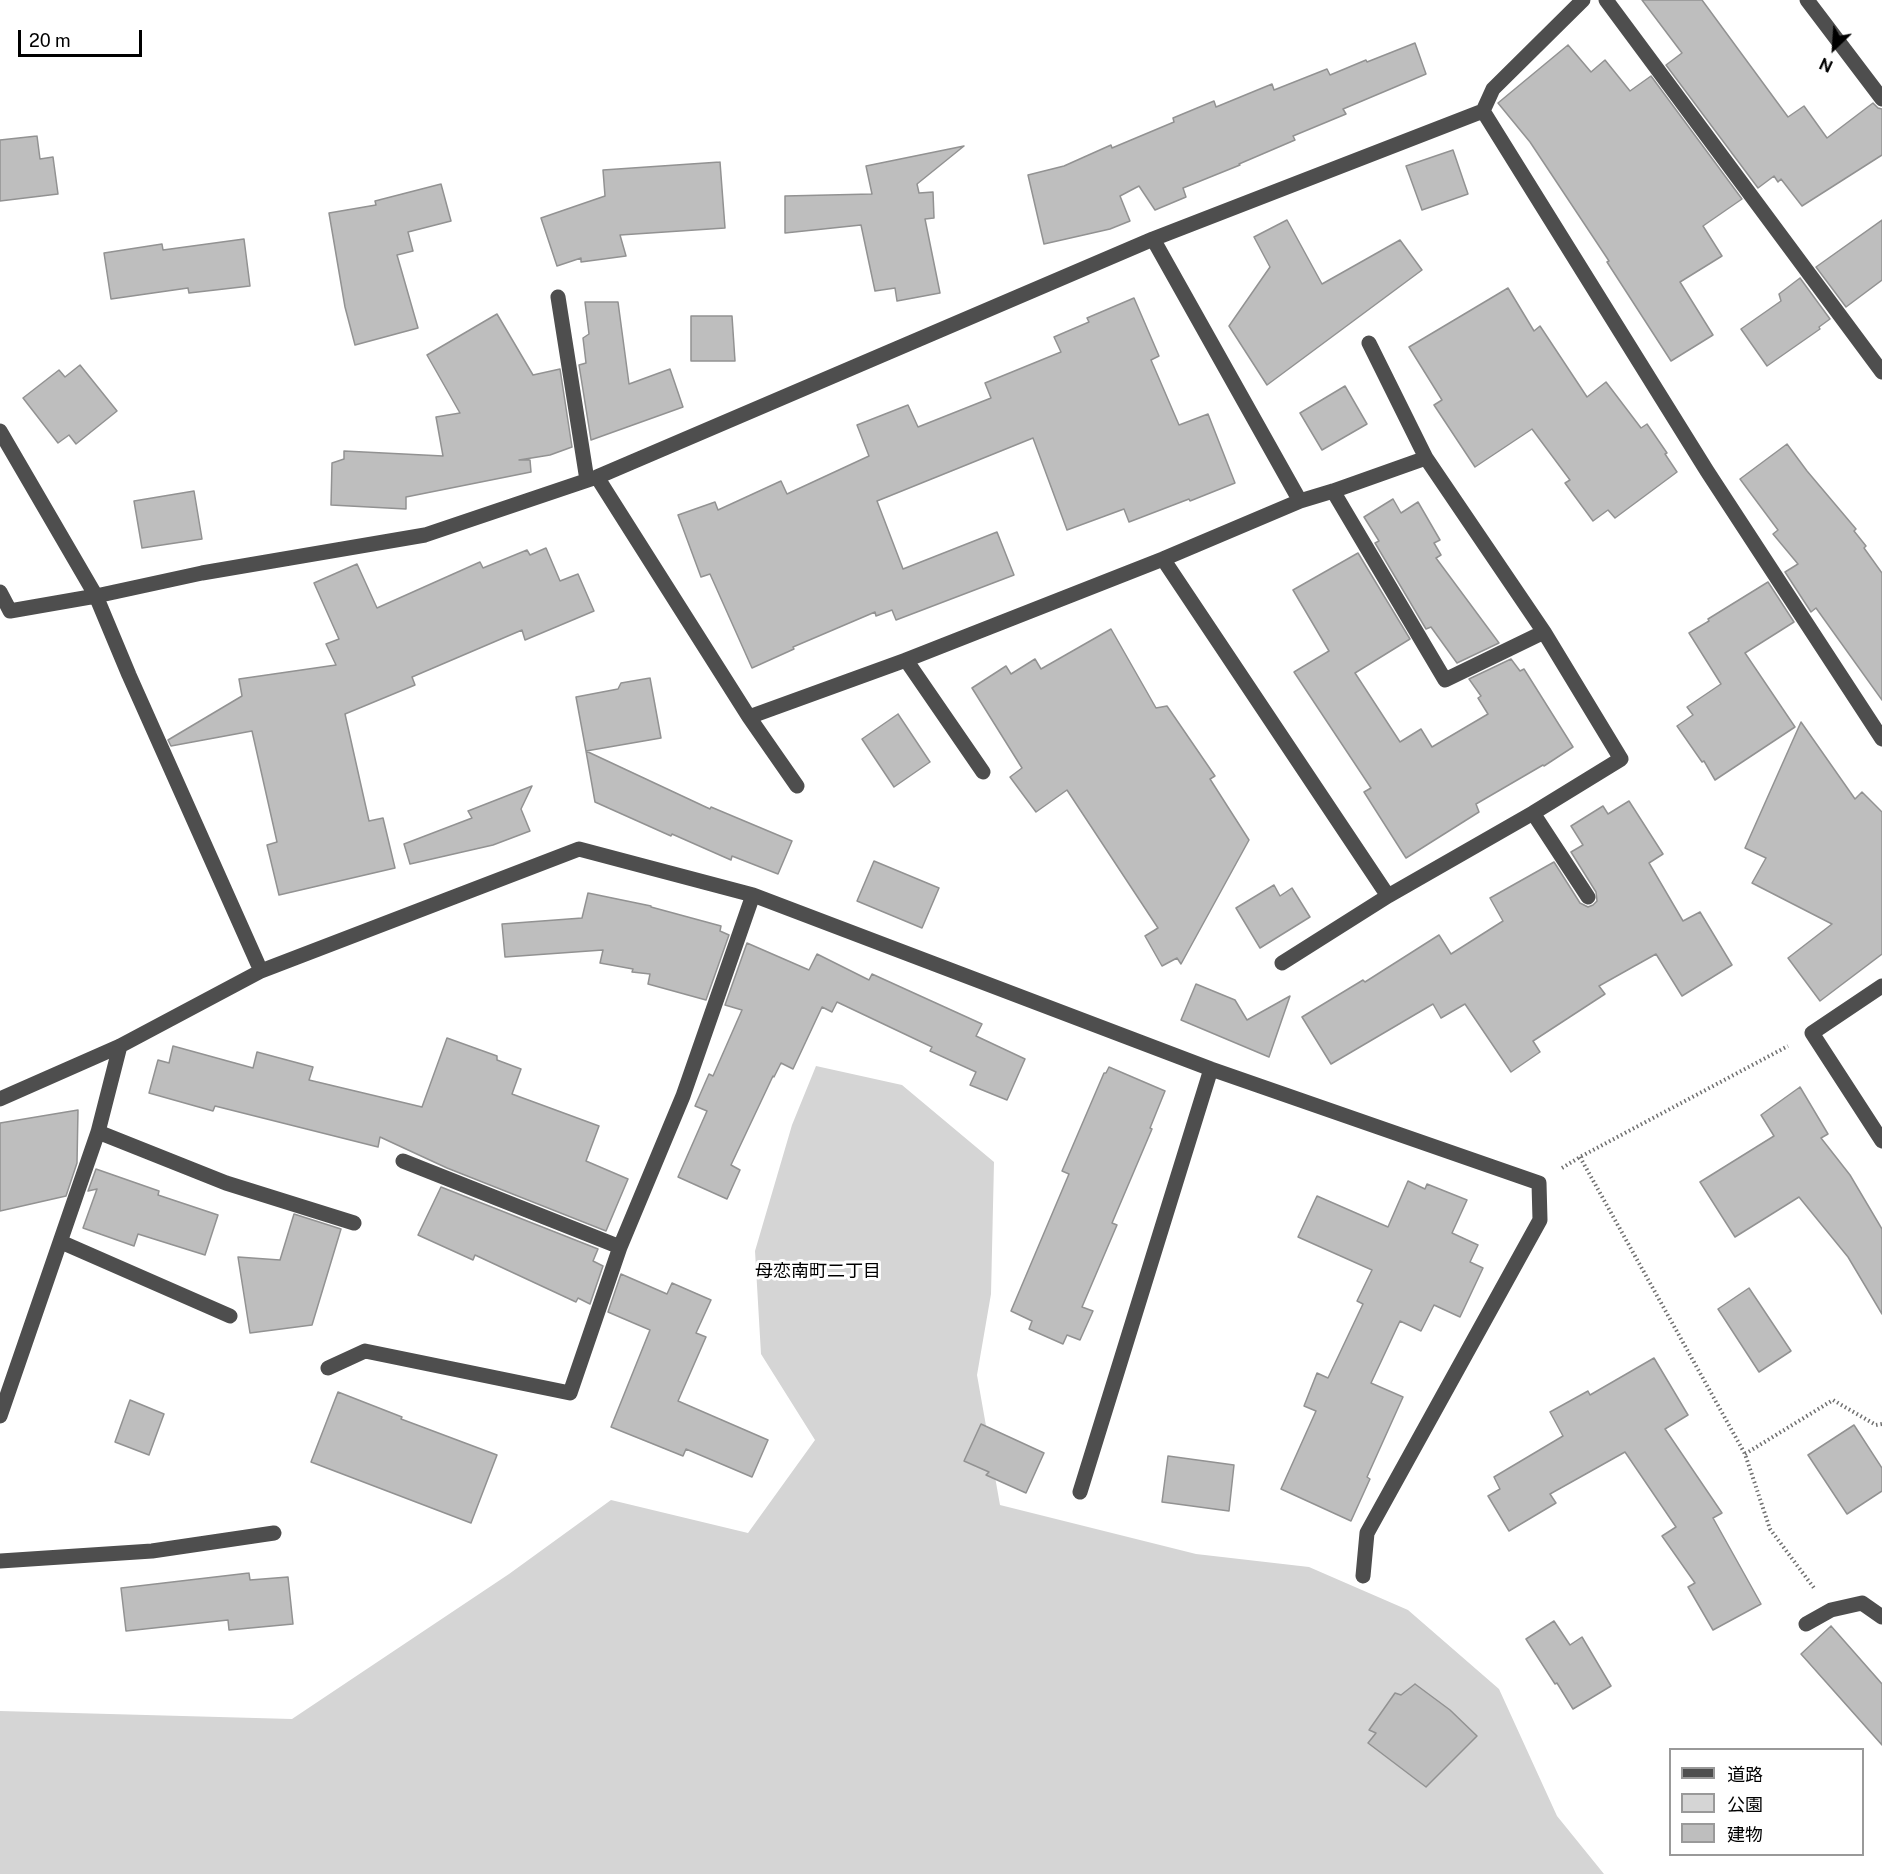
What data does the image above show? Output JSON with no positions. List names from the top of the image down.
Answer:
{
  "districts": ["母恋南町二丁目"],
  "legend": ["道路", "公園", "建物"],
  "scale_bar": "20 m",
  "north": "bottom left"
}
